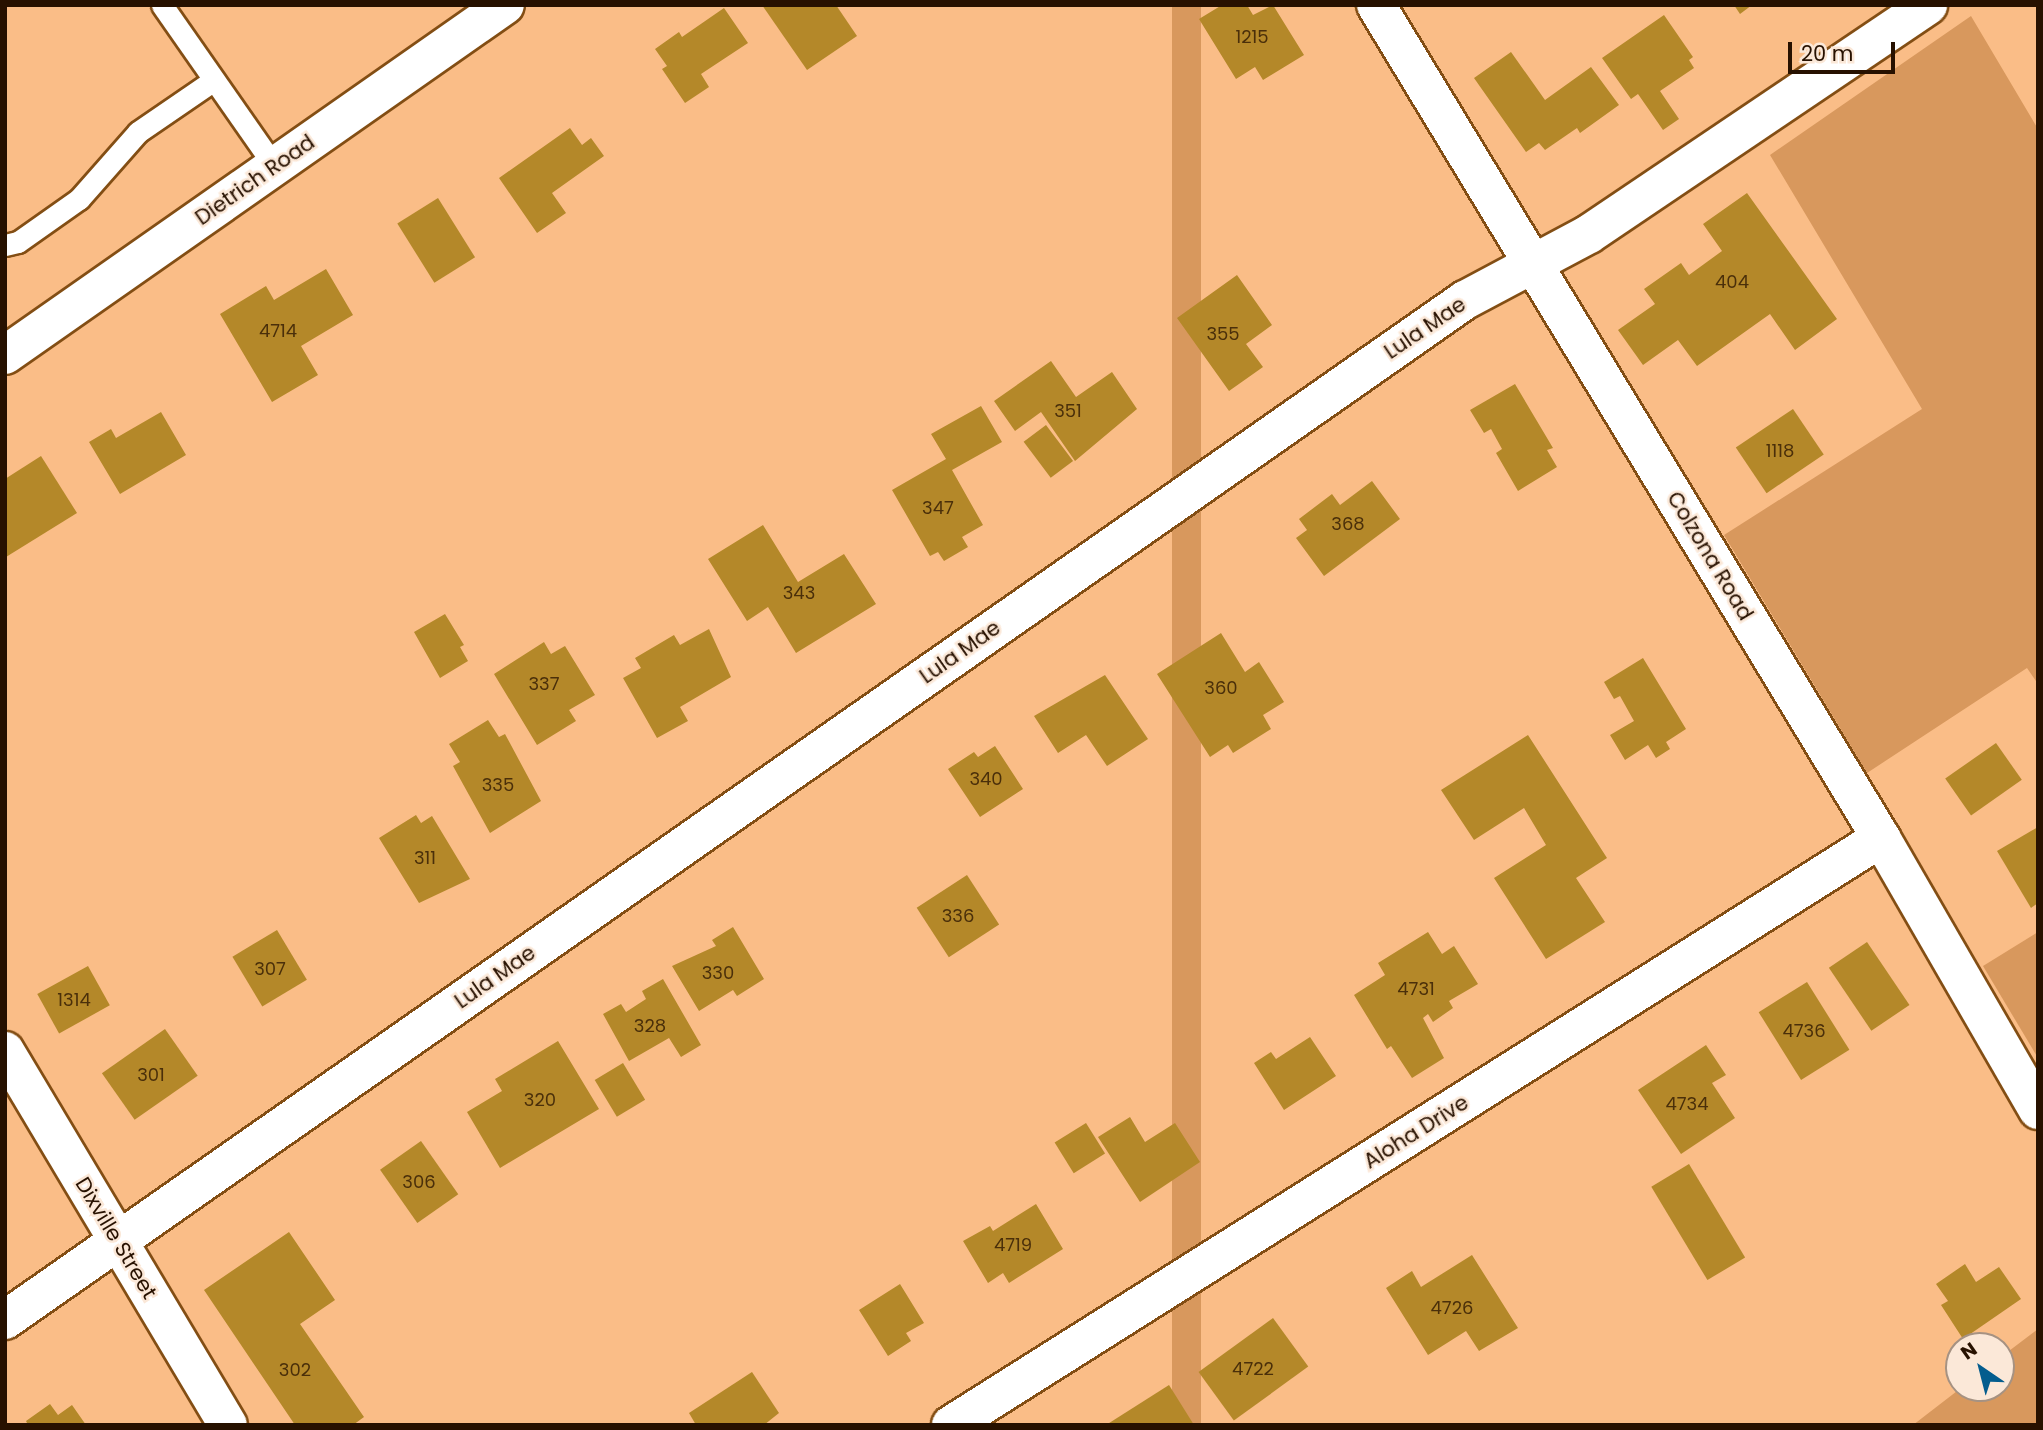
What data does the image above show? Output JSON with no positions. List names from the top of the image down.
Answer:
{
  "streets": {
    "street": [
      "Dietrich Road",
      "Lula Mae",
      "Colzona Road",
      "Aloha Drive",
      "Dixville Street"
    ]
  },
  "crossings": [
    ["Lula Mae", "Colzona Road"],
    ["Lula Mae", "Dixville Street"],
    ["Colzona Road", "Aloha Drive"]
  ],
  "house_numbers": [
    "1215",
    "404",
    "4714",
    "355",
    "351",
    "1118",
    "347",
    "368",
    "343",
    "337",
    "360",
    "340",
    "335",
    "311",
    "336",
    "307",
    "330",
    "4731",
    "1314",
    "328",
    "4736",
    "301",
    "320",
    "4734",
    "306",
    "4719",
    "4726",
    "4722",
    "302"
  ],
  "scale_bar": "20 m",
  "north": "top left"
}
